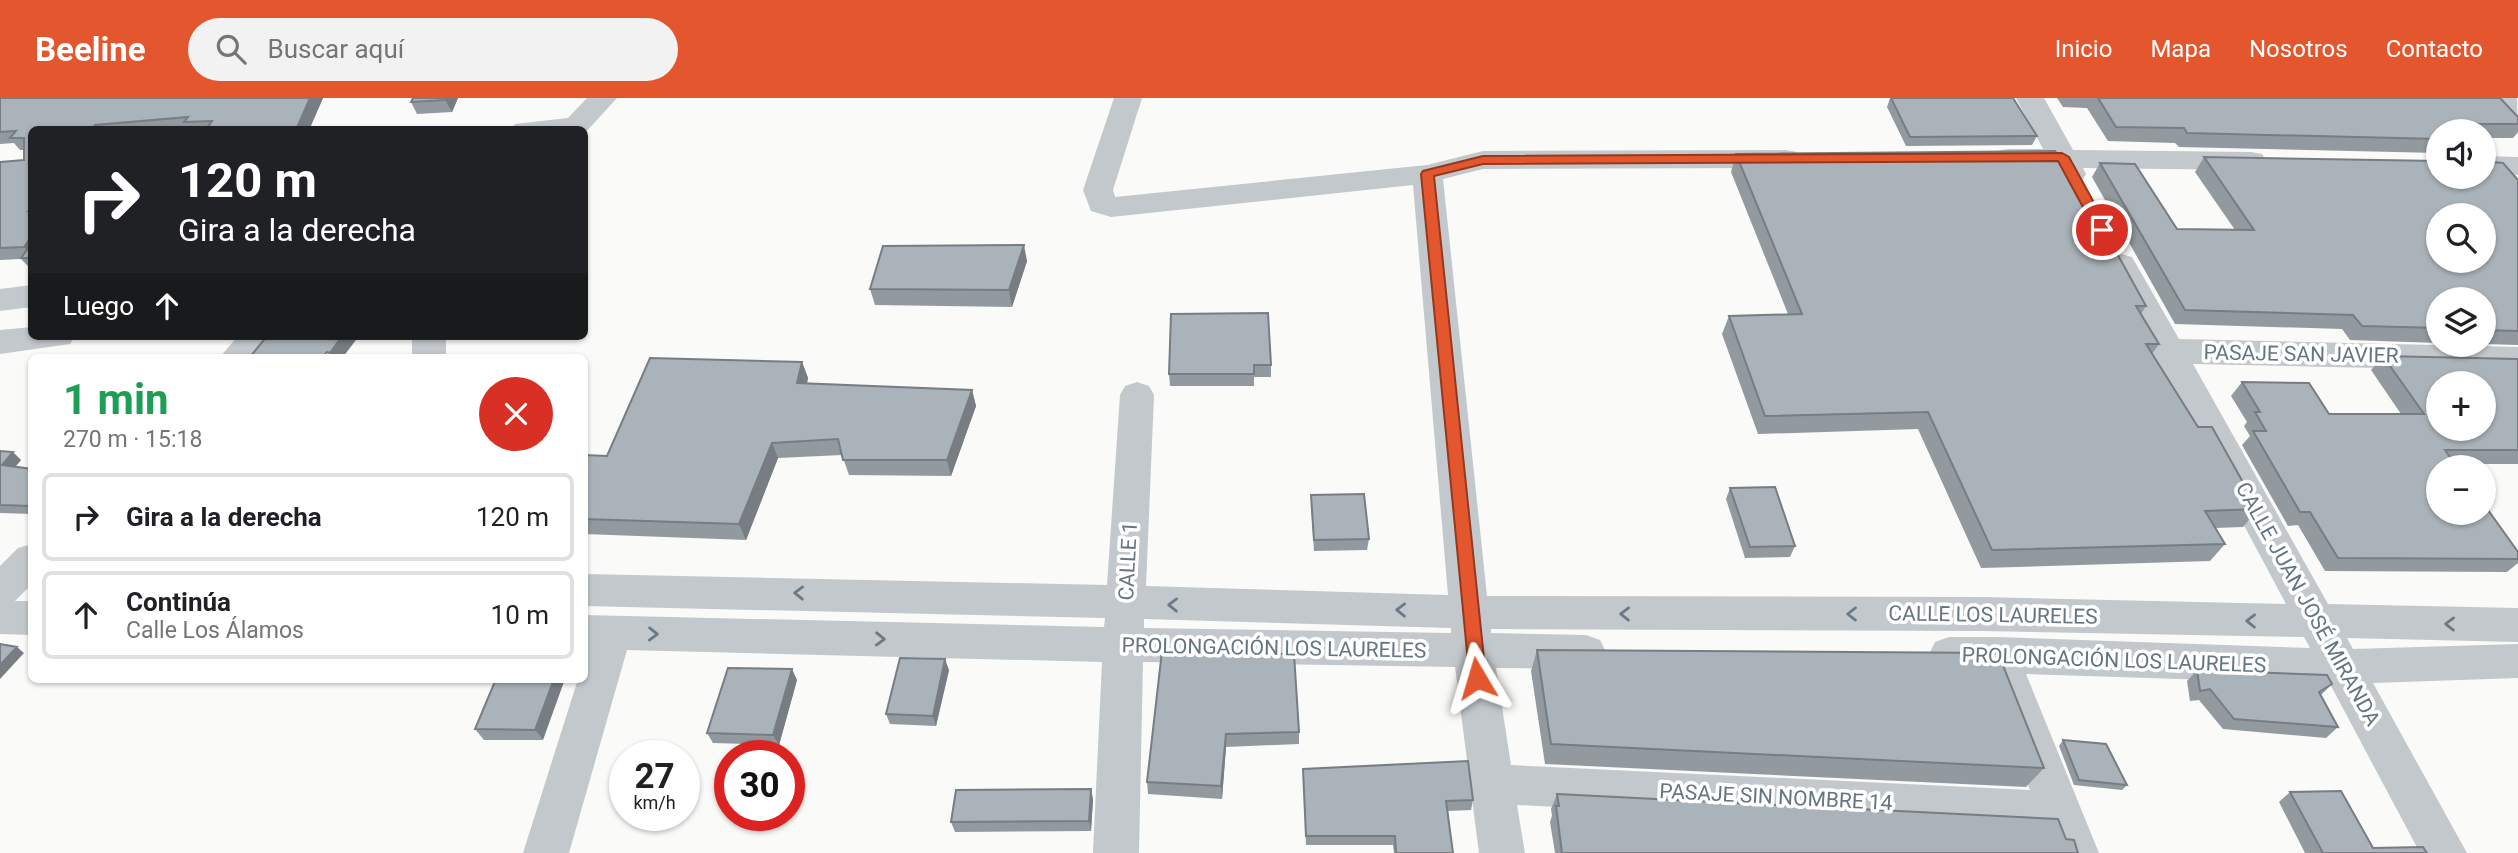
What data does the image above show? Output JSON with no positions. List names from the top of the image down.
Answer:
{
  "streets": {
    "street": [
      "PASAJE SAN JAVIER",
      "CALLE 1",
      "CALLE JUAN JOSÉ MIRANDA",
      "CALLE LOS LAURELES",
      "PROLONGACIÓN LOS LAURELES",
      "PASAJE SIN NOMBRE 14"
    ]
  },
  "crossings": [
    ["PASAJE SAN JAVIER", "CALLE JUAN JOSÉ MIRANDA"],
    ["CALLE 1", "PROLONGACIÓN LOS LAURELES"],
    ["CALLE JUAN JOSÉ MIRANDA", "CALLE LOS LAURELES"],
    ["CALLE JUAN JOSÉ MIRANDA", "PROLONGACIÓN LOS LAURELES"],
    ["CALLE LOS LAURELES", "PROLONGACIÓN LOS LAURELES"]
  ],
  "one_way": ["CALLE LOS LAURELES"],
  "page": {
    "header": "Beeline",
    "search": "Buscar aquí",
    "nav": [
      "Inicio",
      "Mapa",
      "Nosotros",
      "Contacto"
    ],
    "map_buttons": ["+", "−"],
    "turn": ["120 m", "Gira a la derecha"],
    "then": "Luego",
    "heading": ["1 min", "270 m · 15:18"],
    "list": [
      {
        "name": "Gira a la derecha",
        "value": "120 m"
      },
      {
        "name": "Continúa",
        "note": "Calle Los Álamos",
        "value": "10 m"
      }
    ],
    "speed": "27 km/h",
    "limit": "30"
  }
}
